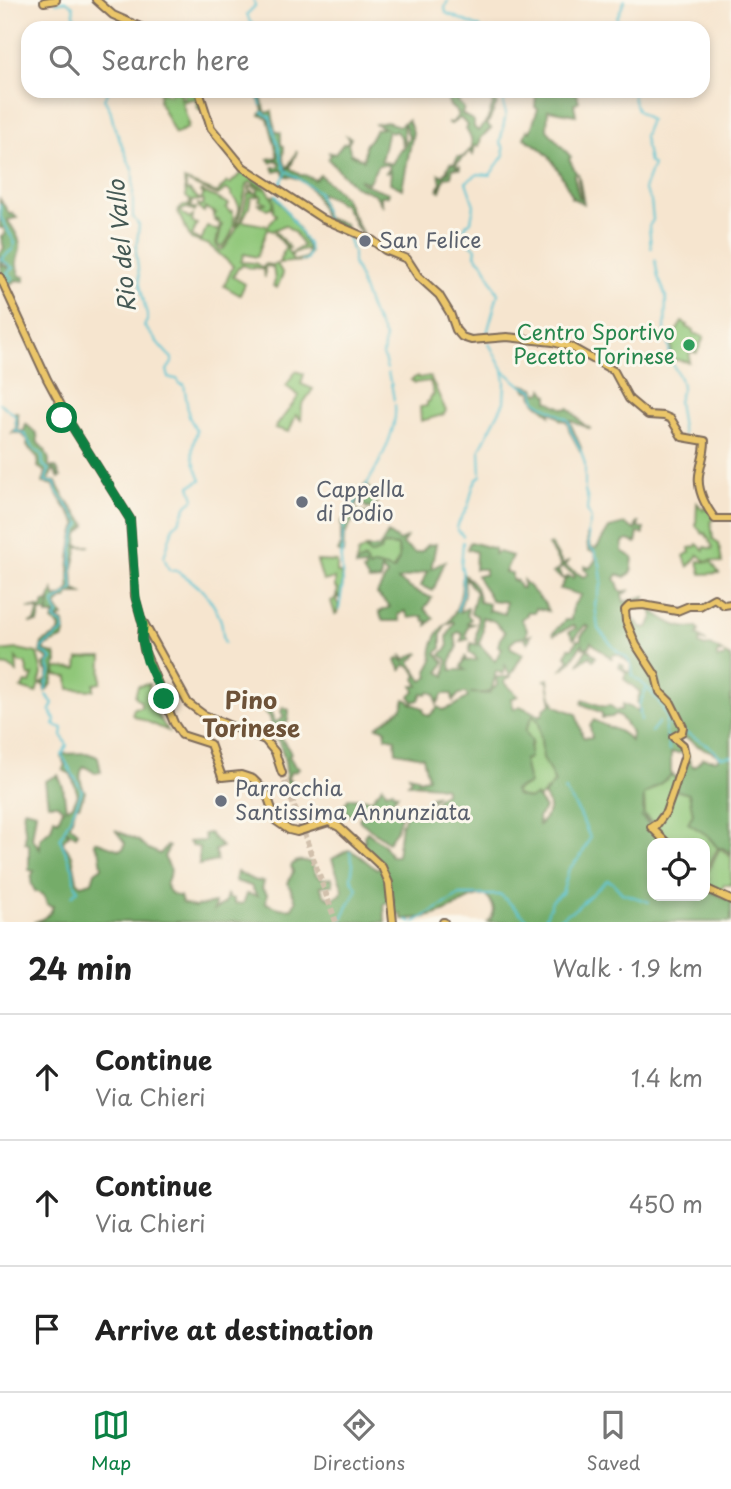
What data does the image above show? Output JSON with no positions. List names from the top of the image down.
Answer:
{
  "districts": ["Pino Torinese"],
  "water": ["Rio del Vallo"],
  "places": [
    "San Felice",
    "Centro Sportivo Pecetto Torinese",
    "Cappella di Podio",
    "Parrocchia Santissima Annunziata"
  ],
  "page": {
    "search": "Search here",
    "heading": ["24 min", "Walk · 1.9 km"],
    "list": [
      ["Continue", "Via Chieri", "1.4 km"],
      ["Continue", "Via Chieri", "450 m"],
      "Arrive at destination"
    ],
    "nav": ["Map", "Directions", "Saved"]
  }
}
